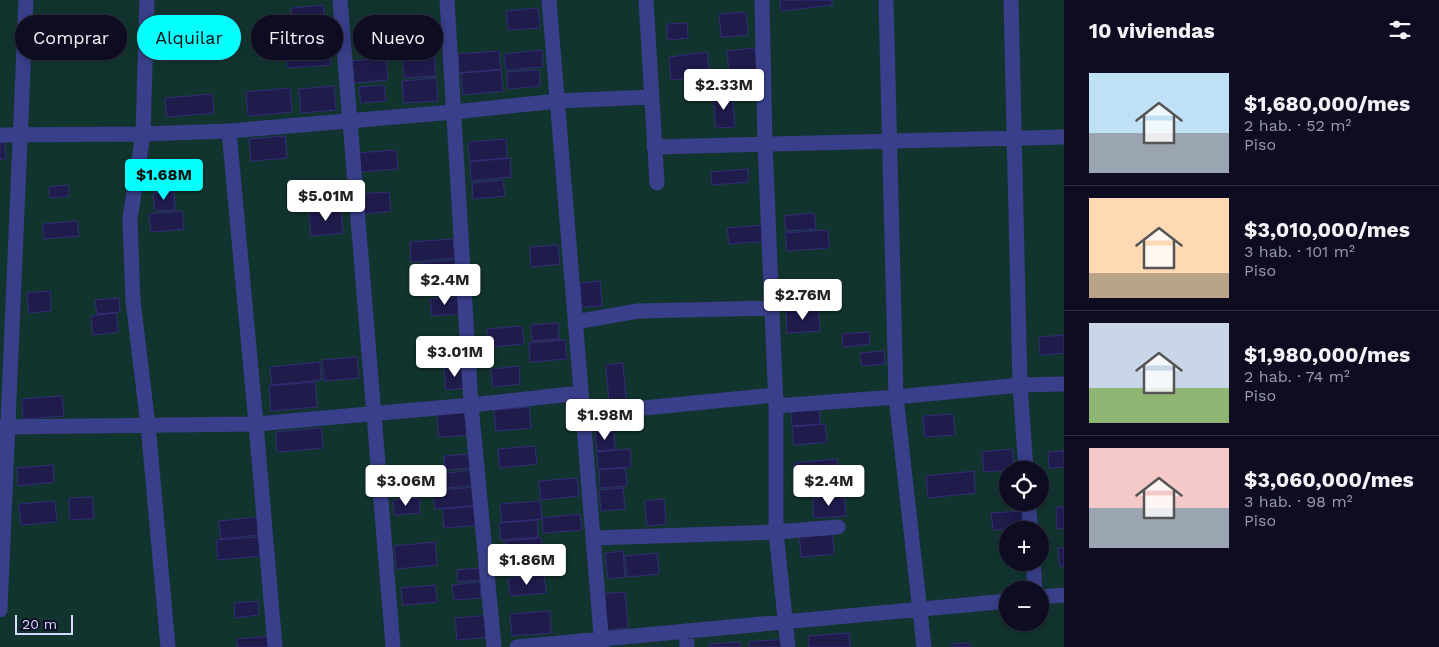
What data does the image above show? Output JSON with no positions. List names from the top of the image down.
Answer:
{
  "scale_bar": "20 m",
  "page": {
    "heading": "10 viviendas",
    "chip": [
      "Comprar",
      "Alquilar",
      "Filtros",
      "Nuevo"
    ],
    "list": [
      {
        "name": "$1,680,000/mes",
        "note": "2 hab. · 52 m² · Piso"
      },
      {
        "name": "$3,010,000/mes",
        "note": "3 hab. · 101 m² · Piso"
      },
      {
        "name": "$1,980,000/mes",
        "note": "2 hab. · 74 m² · Piso"
      },
      {
        "name": "$3,060,000/mes",
        "note": "3 hab. · 98 m² · Piso"
      }
    ],
    "price": [
      "$2.33M",
      "$1.68M",
      "$5.01M",
      "$2.4M",
      "$2.76M",
      "$3.01M",
      "$1.98M",
      "$3.06M",
      "$2.4M",
      "$1.86M"
    ],
    "map_buttons": ["+", "−"],
    "scale": "20 m"
  }
}
